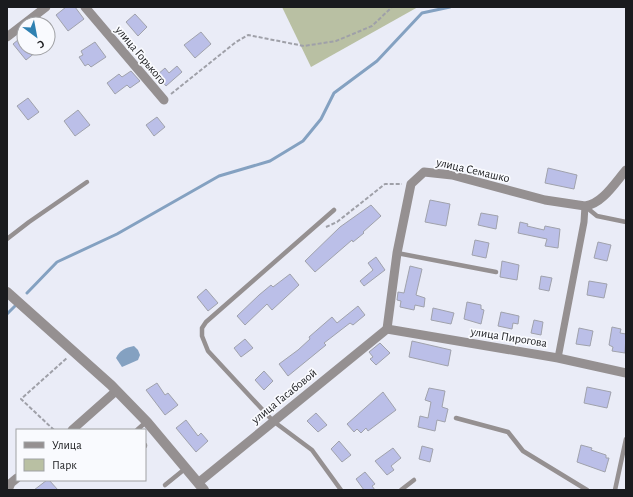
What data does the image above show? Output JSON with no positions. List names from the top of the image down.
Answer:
{
  "streets": {
    "street": [
      "улица Горького",
      "улица Семашко",
      "улица Пирогова",
      "улица Гасабовой"
    ]
  },
  "crossings": [
    ["улица Пирогова", "улица Гасабовой"]
  ],
  "legend": ["Улица", "Парк"],
  "north": "bottom right"
}
